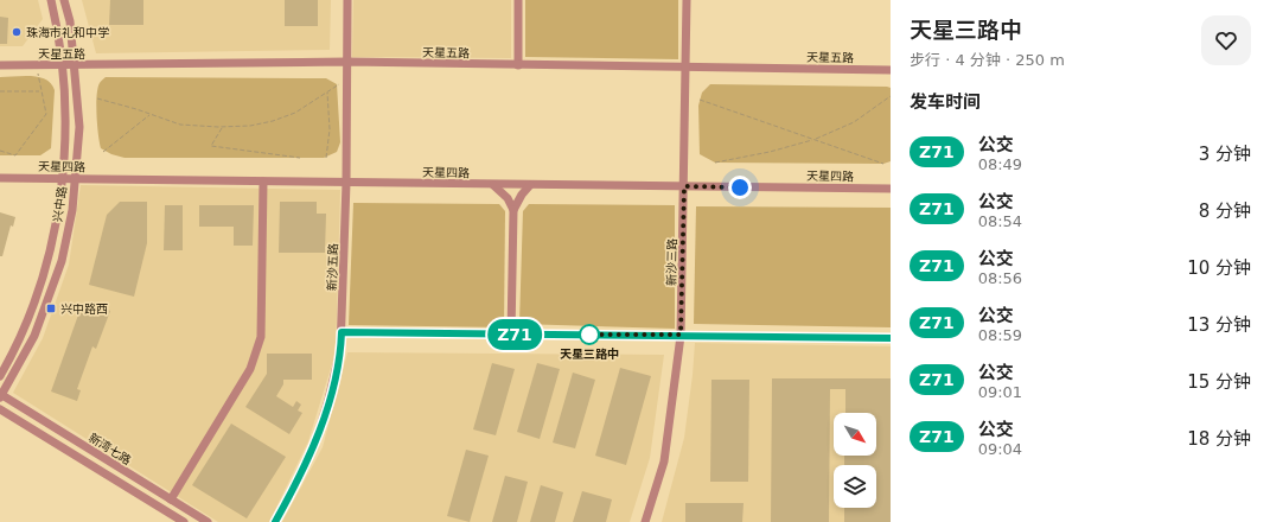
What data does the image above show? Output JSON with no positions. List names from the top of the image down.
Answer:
{
  "streets": {
    "street": [
      "天星五路",
      "天星四路",
      "兴中路",
      "新沙三路",
      "新沙五路",
      "新湾七路"
    ]
  },
  "crossings": [
    ["天星五路", "兴中路"],
    ["天星五路", "新沙三路"],
    ["天星五路", "新沙五路"],
    ["天星四路", "兴中路"],
    ["天星四路", "新沙三路"],
    ["天星四路", "新沙五路"],
    ["兴中路", "新湾七路"]
  ],
  "places": {
    "other": ["珠海市礼和中学", "天星三路中"],
    "transit": ["兴中路西"]
  },
  "lines": ["bus line Z71"],
  "north": "bottom right",
  "page": {
    "on_map": "Z71",
    "heading": [
      ["天星三路中", "步行 · 4 分钟 · 250 m"],
      "发车时间"
    ],
    "list": [
      {
        "mark": "Z71",
        "name": "公交",
        "note": "08:49",
        "value": "3 分钟"
      },
      {
        "mark": "Z71",
        "name": "公交",
        "note": "08:54",
        "value": "8 分钟"
      },
      {
        "mark": "Z71",
        "name": "公交",
        "note": "08:56",
        "value": "10 分钟"
      },
      {
        "mark": "Z71",
        "name": "公交",
        "note": "08:59",
        "value": "13 分钟"
      },
      {
        "mark": "Z71",
        "name": "公交",
        "note": "09:01",
        "value": "15 分钟"
      },
      {
        "mark": "Z71",
        "name": "公交",
        "note": "09:04",
        "value": "18 分钟"
      }
    ]
  }
}
